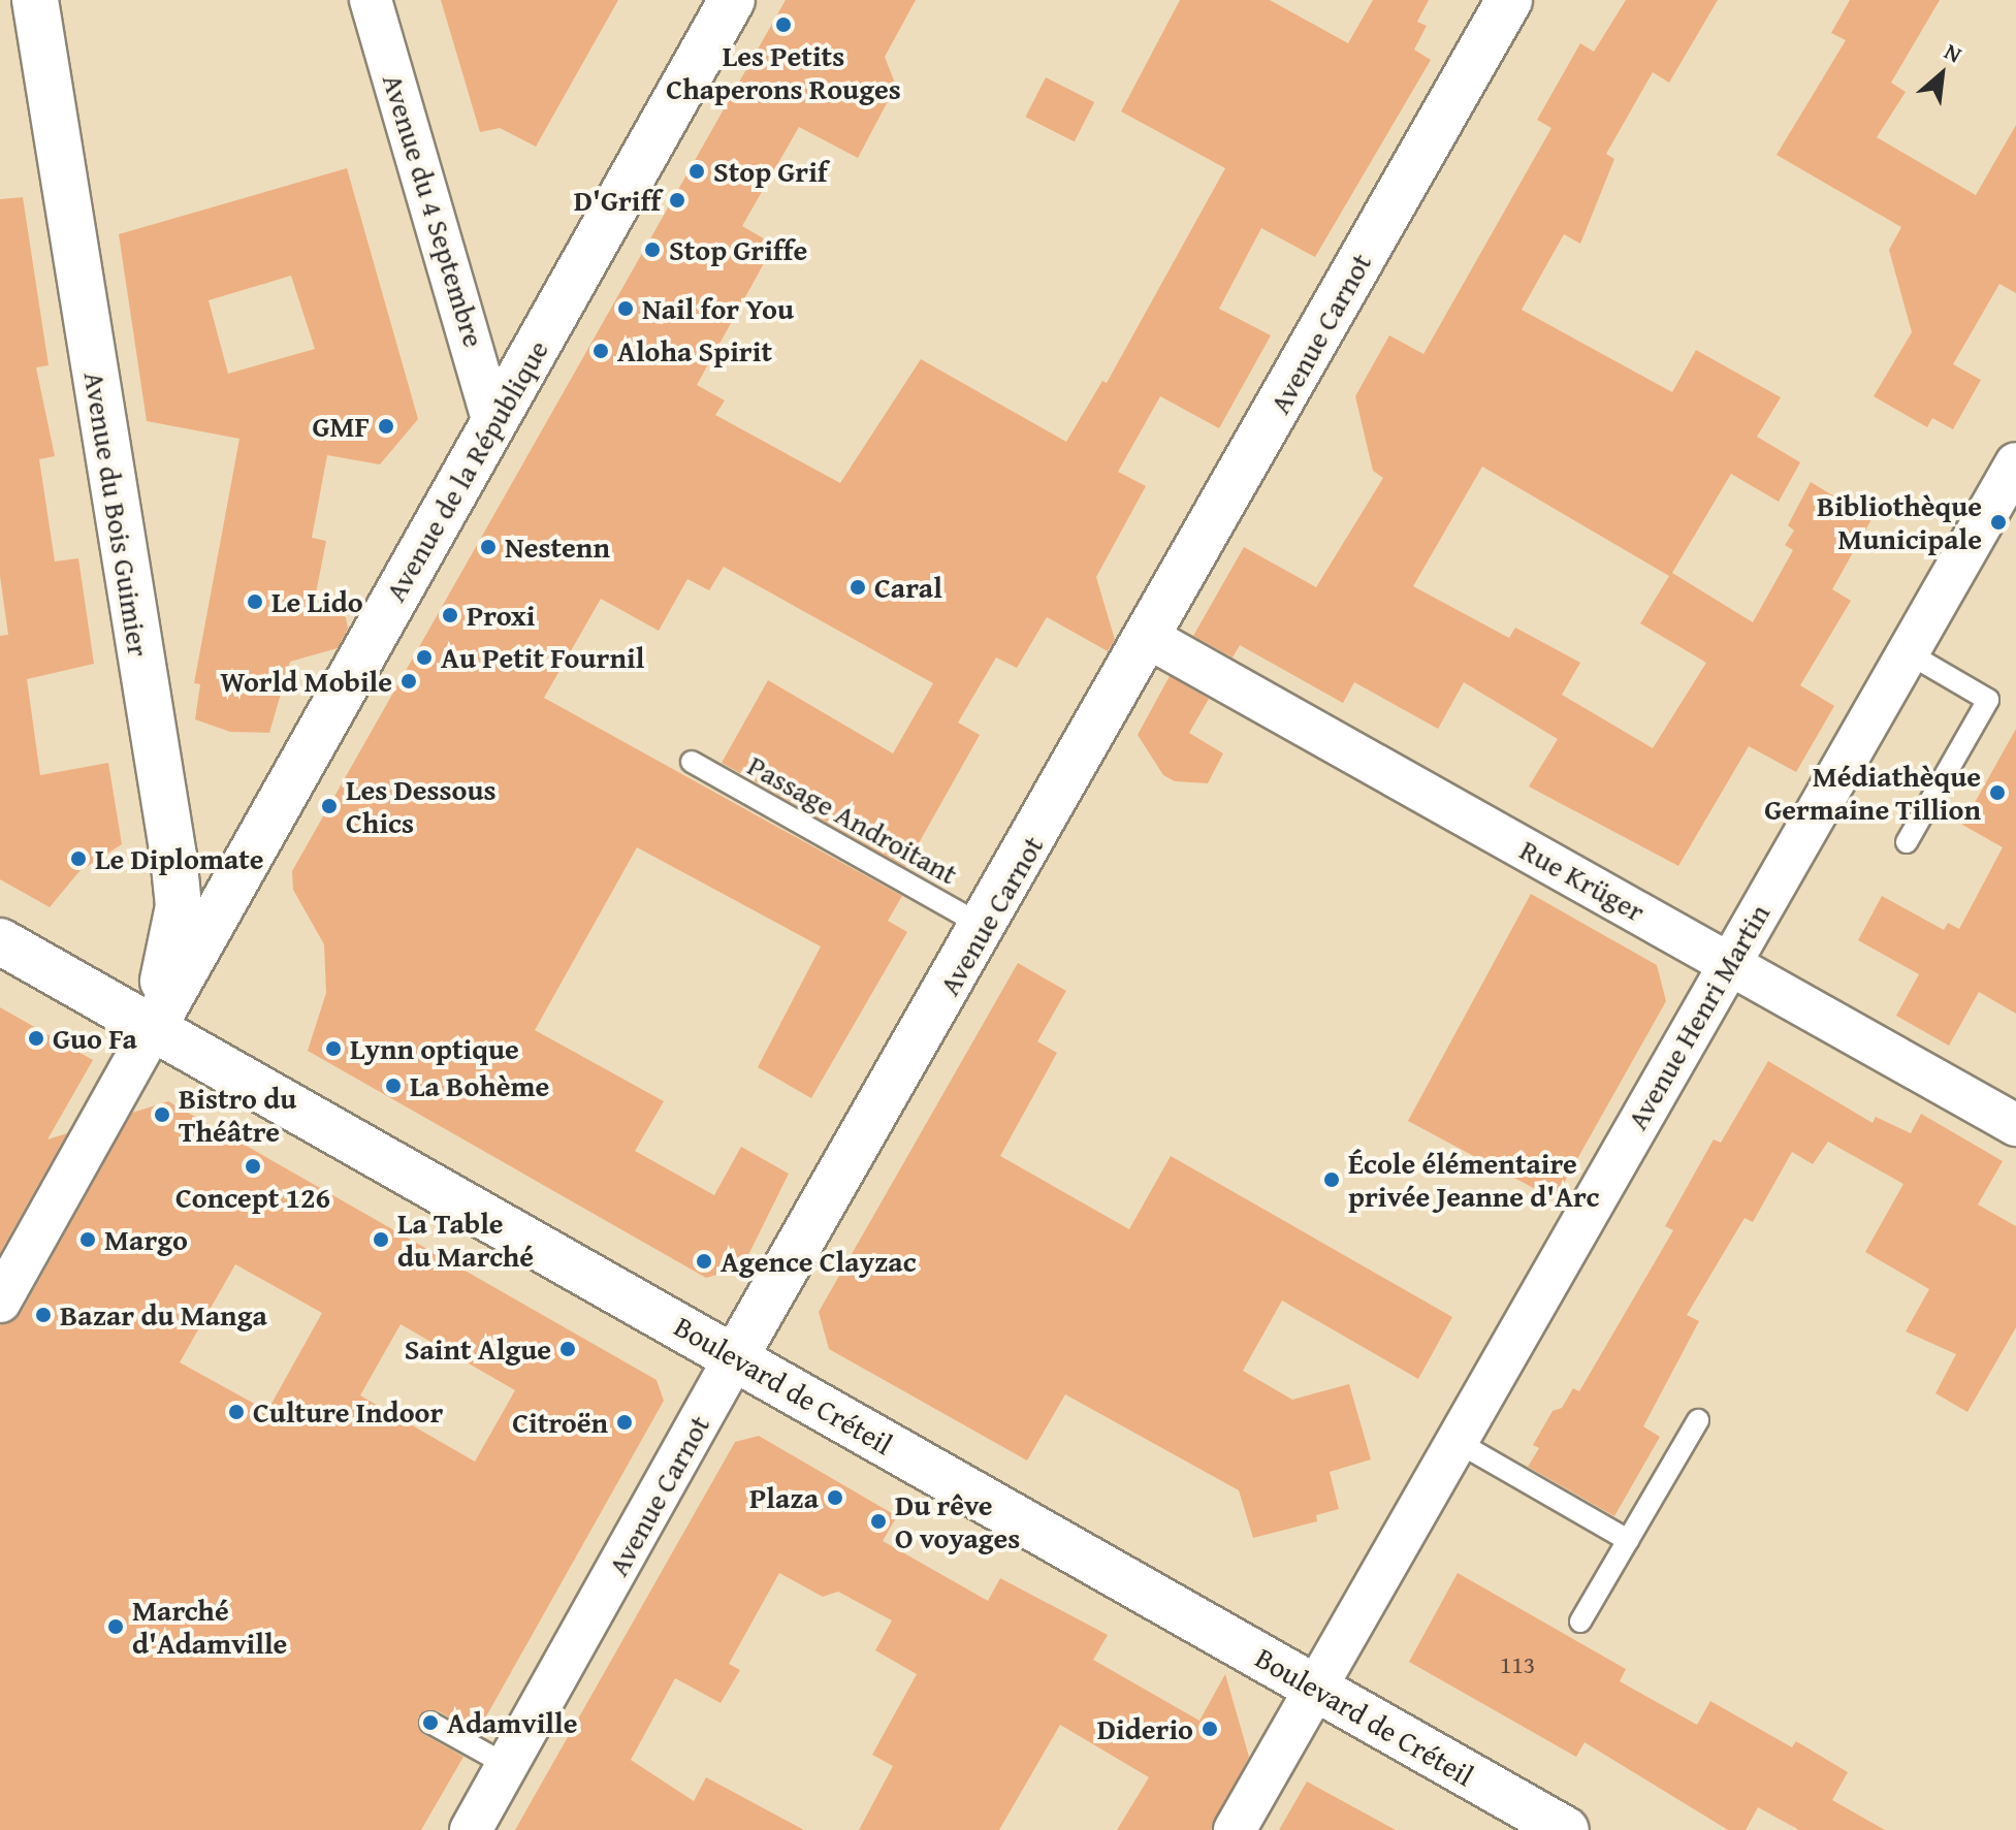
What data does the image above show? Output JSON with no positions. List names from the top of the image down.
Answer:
{
  "streets": {
    "street": [
      "Avenue du 4 Septembre",
      "Avenue Carnot",
      "Avenue de la République",
      "Avenue du Bois Guimier",
      "Rue Krüger",
      "Avenue Henri Martin",
      "Boulevard de Créteil"
    ],
    "lane": ["Passage Androitant"]
  },
  "crossings": [
    ["Avenue du 4 Septembre", "Avenue de la République"],
    ["Avenue Carnot", "Passage Androitant"],
    ["Avenue Carnot", "Rue Krüger"],
    ["Avenue Carnot", "Boulevard de Créteil"],
    ["Avenue de la République", "Avenue du Bois Guimier"],
    ["Avenue de la République", "Boulevard de Créteil"],
    ["Avenue du Bois Guimier", "Boulevard de Créteil"],
    ["Rue Krüger", "Avenue Henri Martin"],
    ["Avenue Henri Martin", "Boulevard de Créteil"]
  ],
  "places": [
    "Les Petits Chaperons Rouges",
    "Stop Grif",
    "D'Griff",
    "Stop Griffe",
    "Nail for You",
    "Aloha Spirit",
    "GMF",
    "Bibliothèque Municipale",
    "Nestenn",
    "Caral",
    "Le Lido",
    "Proxi",
    "Au Petit Fournil",
    "World Mobile",
    "Médiathèque Germaine Tillion",
    "Les Dessous Chics",
    "Le Diplomate",
    "Guo Fa",
    "Lynn optique",
    "La Bohème",
    "Bistro du Théâtre",
    "Concept 126",
    "École élémentaire privée Jeanne d'Arc",
    "Margo",
    "La Table du Marché",
    "Agence Clayzac",
    "Bazar du Manga",
    "Saint Algue",
    "Culture Indoor",
    "Citroën",
    "Plaza",
    "Du rêve O voyages",
    "Marché d'Adamville",
    "Adamville",
    "Diderio"
  ],
  "house_numbers": ["113"],
  "north": "top right"
}
